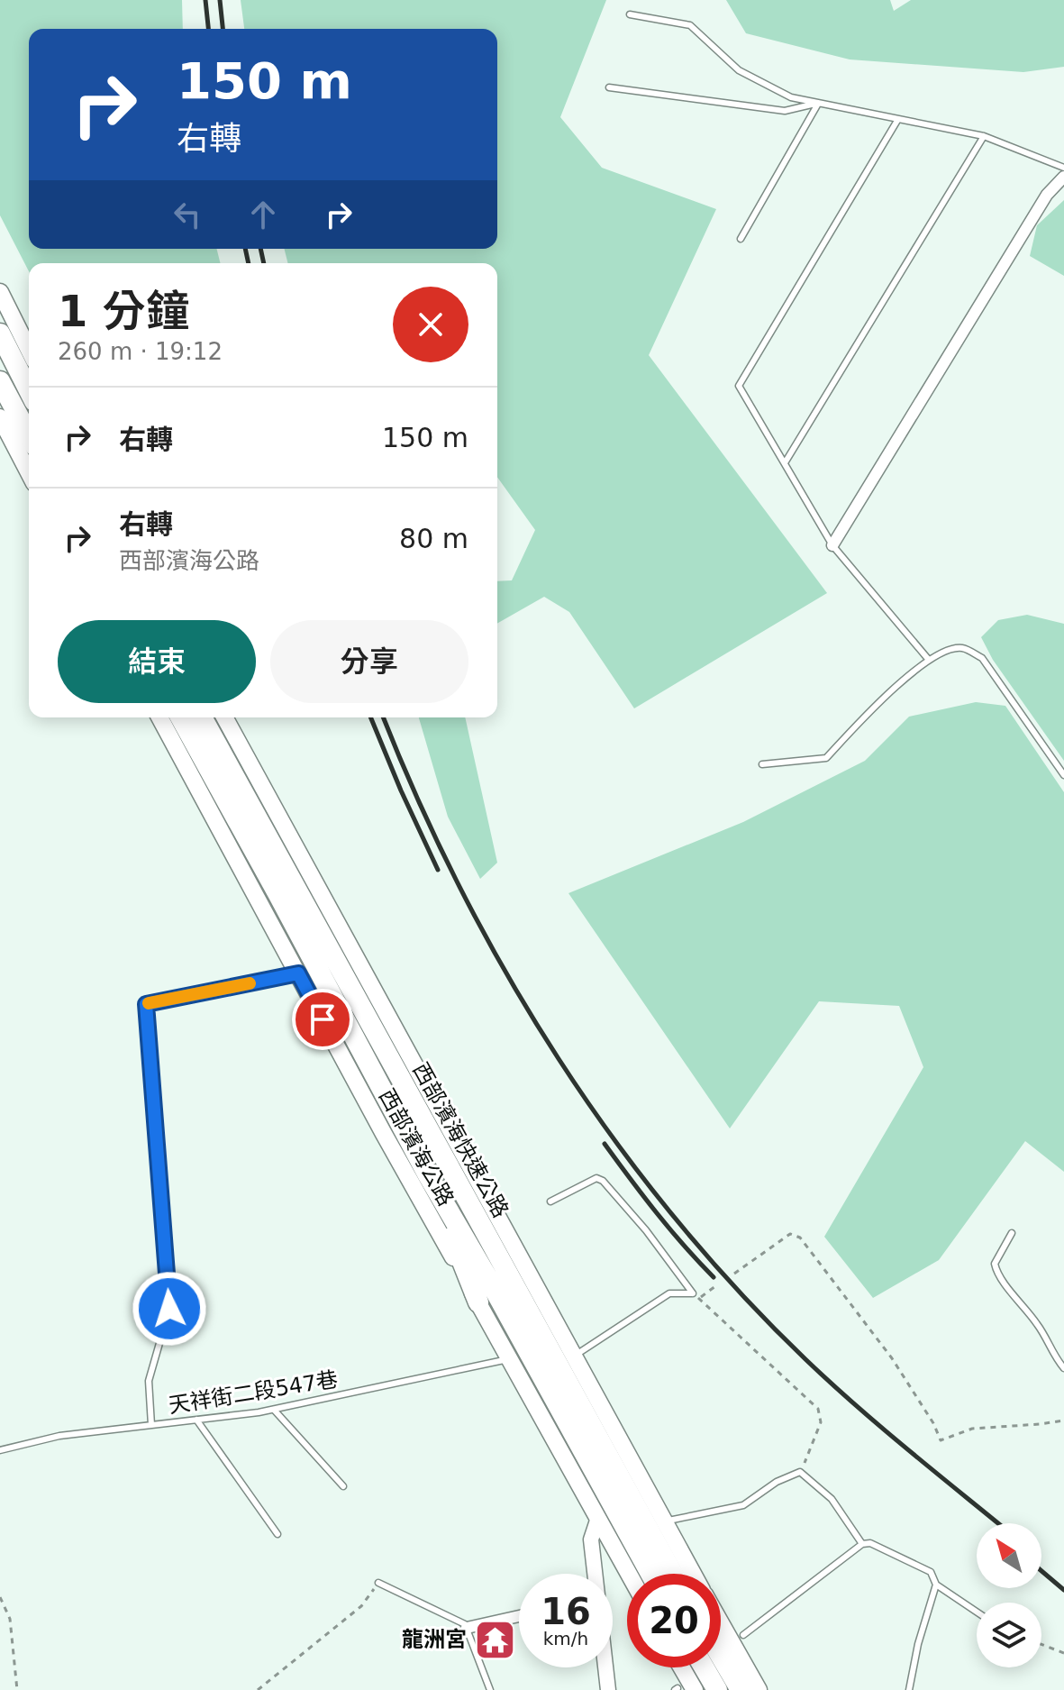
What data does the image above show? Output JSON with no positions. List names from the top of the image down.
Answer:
{
  "streets": {
    "highway": ["西部濱海快速公路"],
    "main road": ["西部濱海公路"],
    "lane": ["天祥街二段547巷"]
  },
  "crossings": [
    ["西部濱海公路", "天祥街二段547巷"]
  ],
  "places": {
    "temple": ["龍洲宮"]
  },
  "north": "top left",
  "page": {
    "turn": ["150 m", "右轉"],
    "heading": ["1 分鐘", "260 m · 19:12"],
    "list": [
      {
        "name": "右轉",
        "value": "150 m"
      },
      {
        "name": "右轉",
        "note": "西部濱海公路",
        "value": "80 m"
      }
    ],
    "buttons": ["結束", "分享"],
    "speed": "16 km/h",
    "limit": "20"
  }
}
